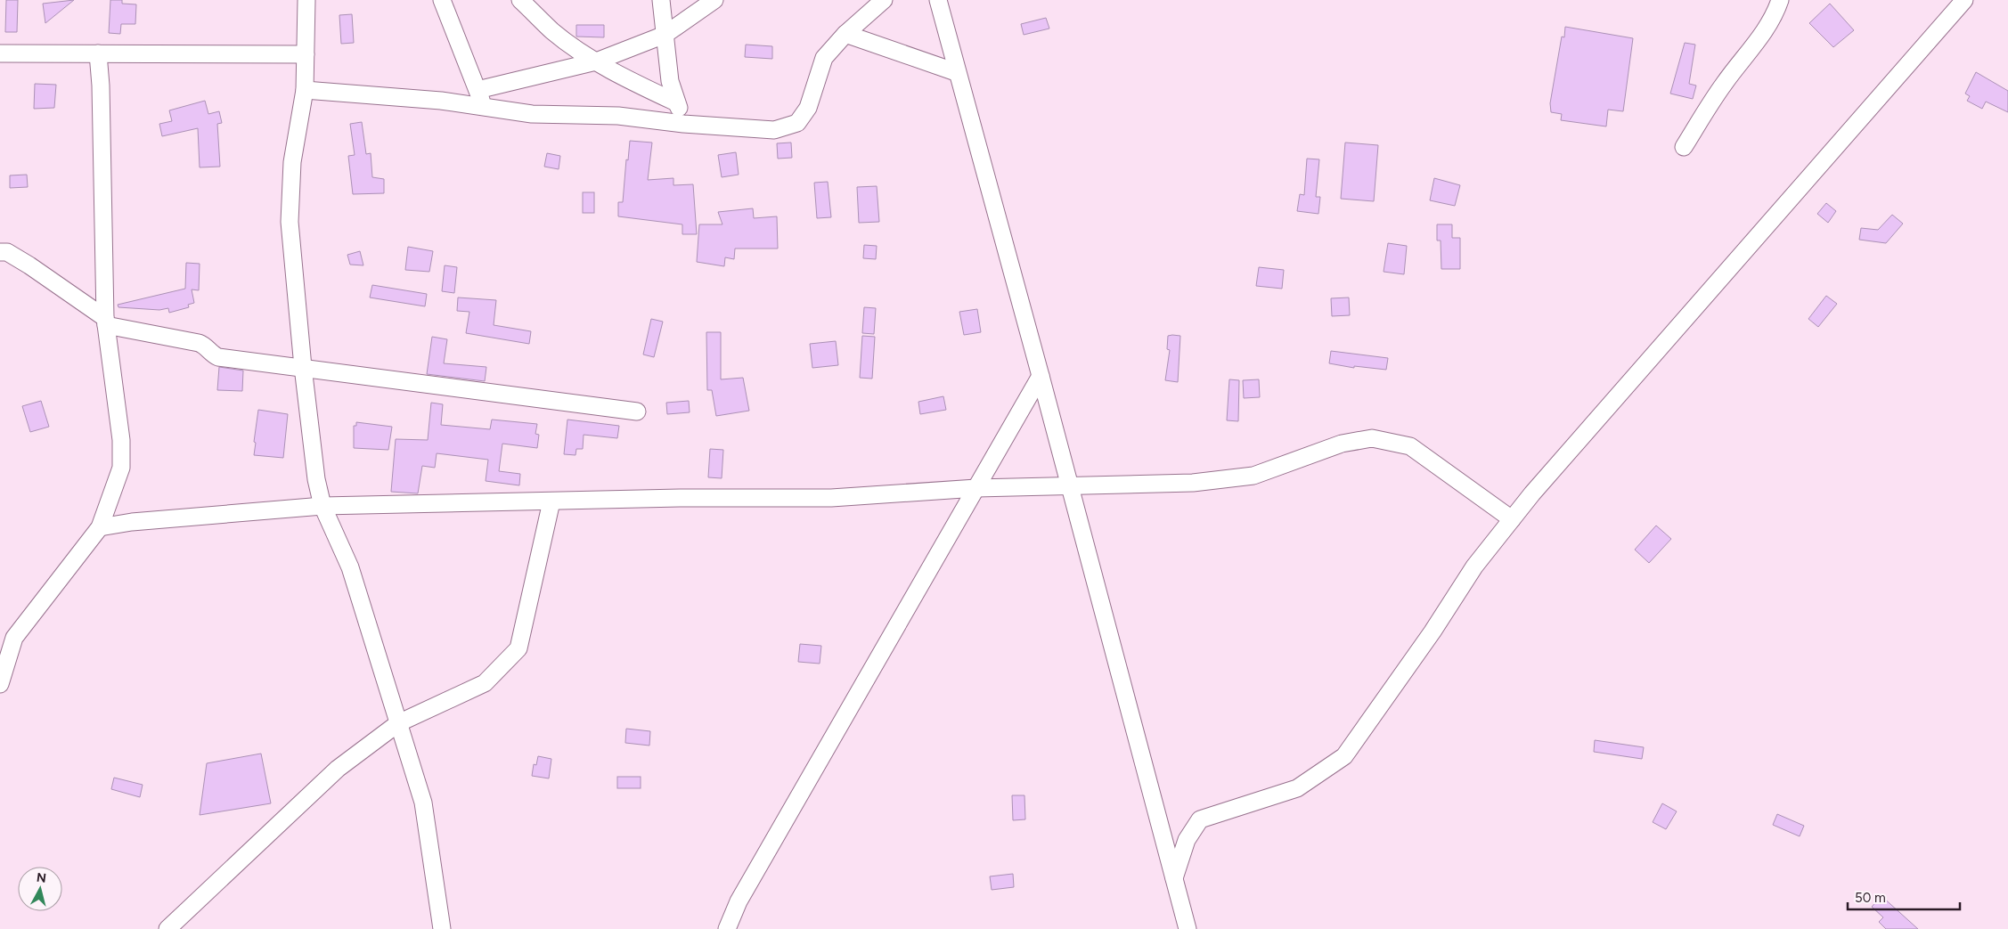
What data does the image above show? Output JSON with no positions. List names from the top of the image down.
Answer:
{
  "scale_bar": "50 m",
  "north": "top"
}
